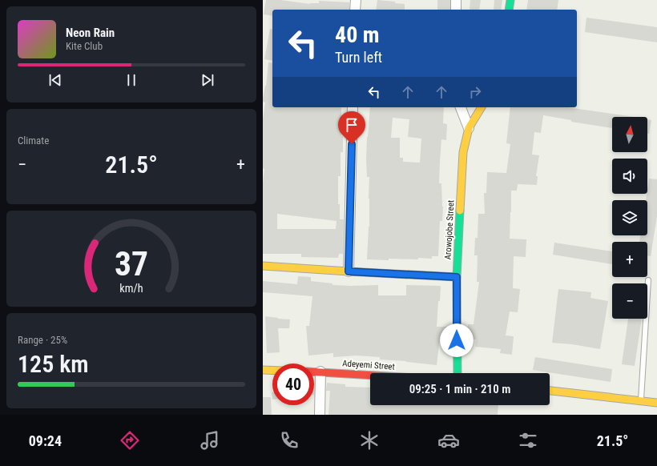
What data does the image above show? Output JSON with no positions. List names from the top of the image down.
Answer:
{
  "streets": {
    "street": ["Arowojobe Street", "Adeyemi Street"]
  },
  "north": "top",
  "page": {
    "turn": ["40 m", "Turn left"],
    "song": ["Neon Rain", "Kite Club"],
    "tile": [
      "Climate",
      ["Range · 25%", "125 km"]
    ],
    "map_buttons": ["+", "−"],
    "heat": ["−", "21.5°", "+"],
    "limit": "40",
    "trip": "09:25 · 1 min · 210 m",
    "tabs": ["09:24", "21.5°"],
    "gauge": ["37", "km/h"]
  }
}
